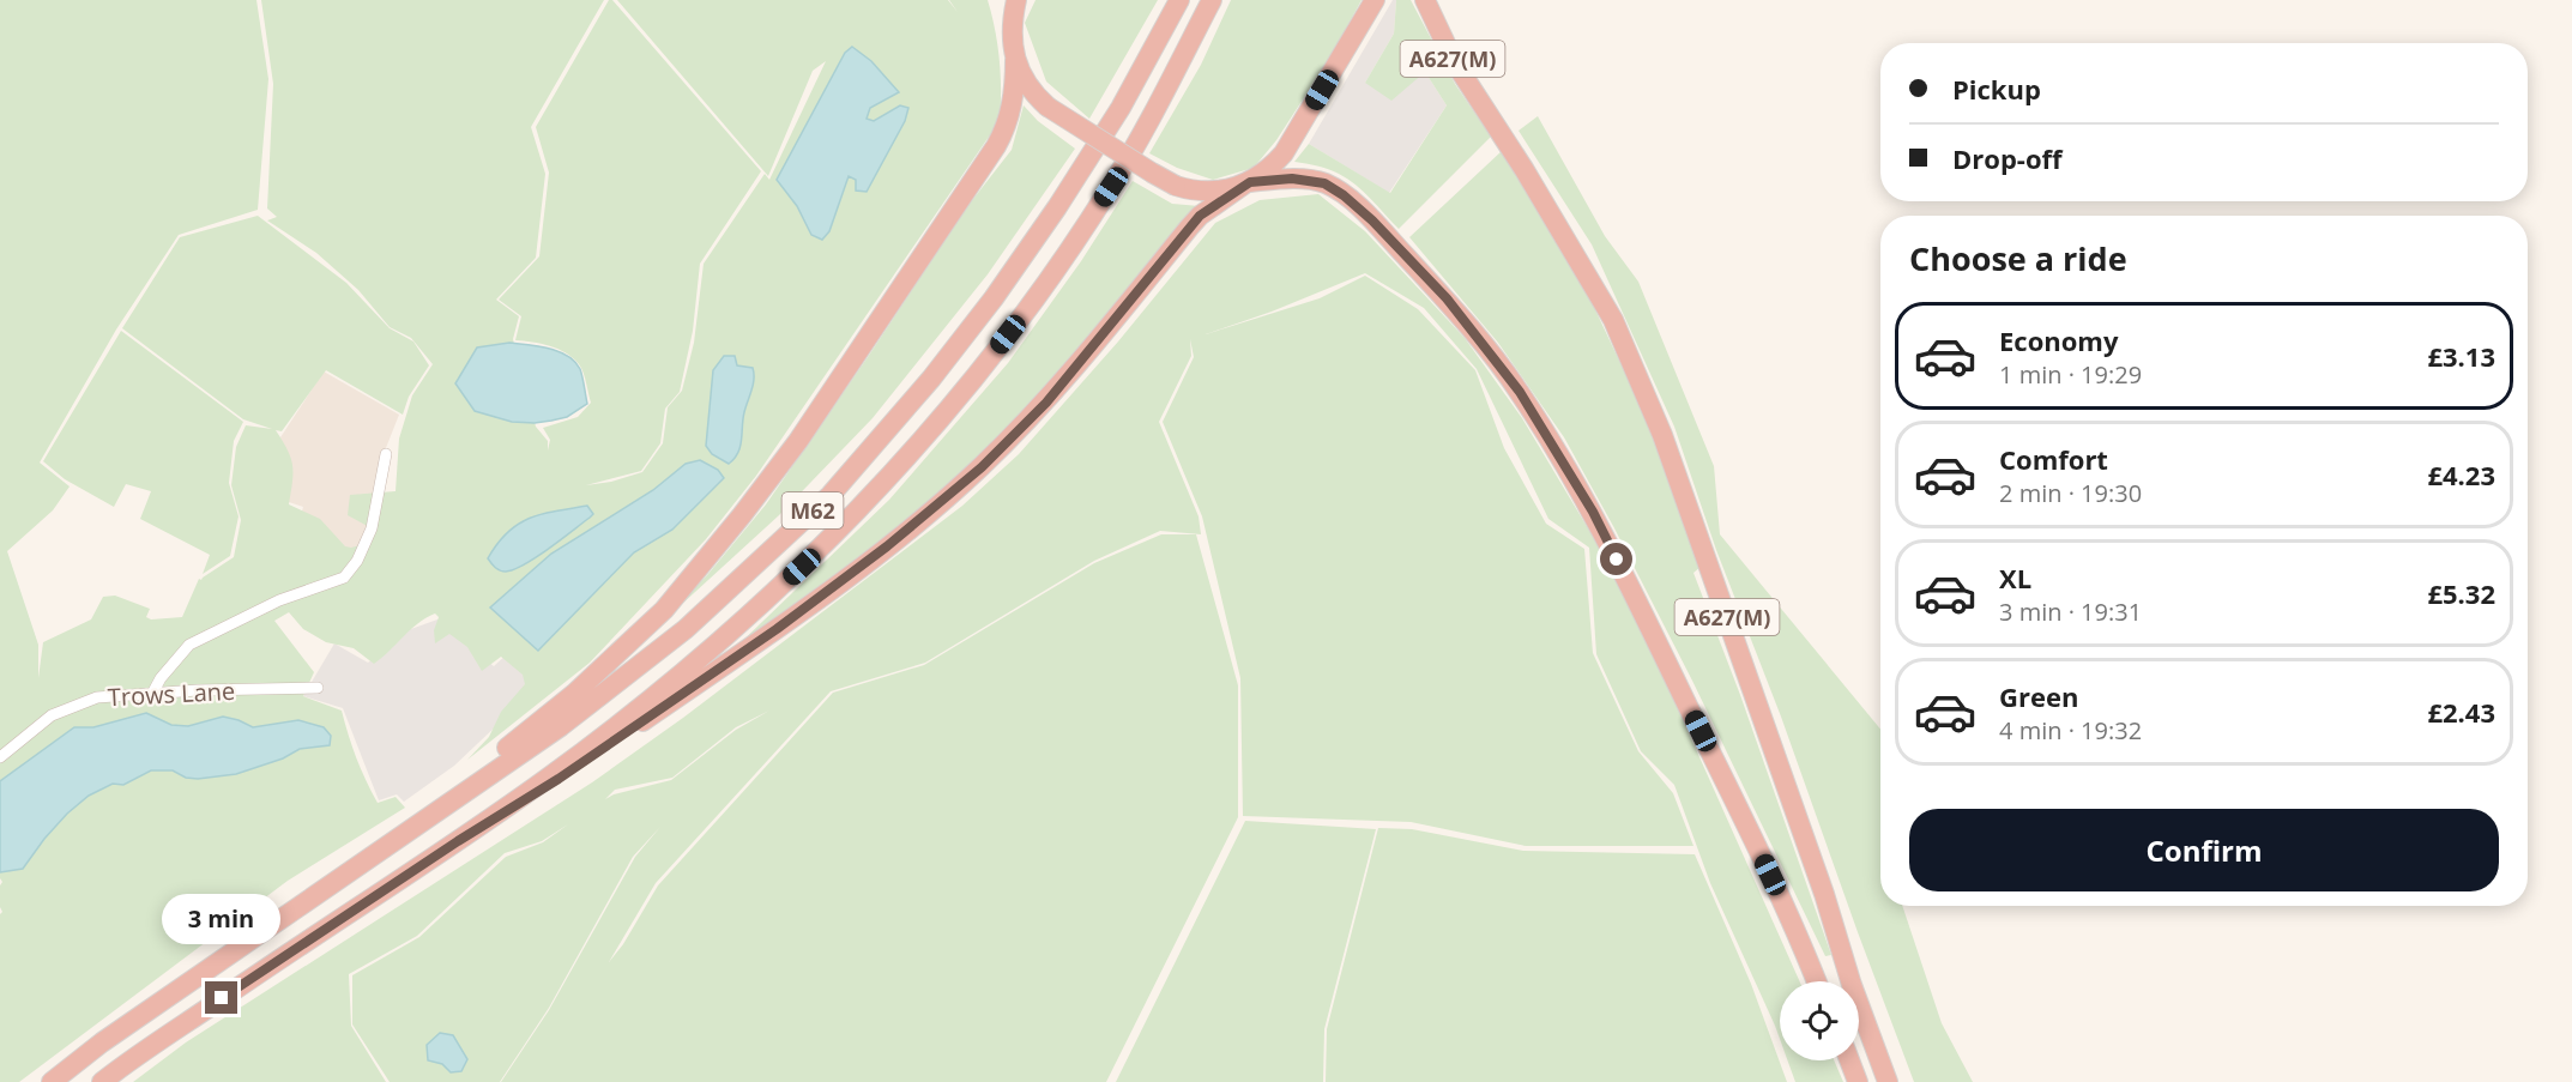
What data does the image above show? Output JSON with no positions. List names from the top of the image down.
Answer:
{
  "streets": {
    "highway": ["A627(M)", "M62"],
    "street": ["Trows Lane"]
  },
  "crossings": [
    ["A627(M)", "M62"]
  ],
  "page": {
    "banner": ["Pickup", "Drop-off"],
    "heading": "Choose a ride",
    "list": [
      {
        "name": "Economy",
        "note": "1 min · 19:29",
        "value": "£3.13"
      },
      {
        "name": "Comfort",
        "note": "2 min · 19:30",
        "value": "£4.23"
      },
      {
        "name": "XL",
        "note": "3 min · 19:31",
        "value": "£5.32"
      },
      {
        "name": "Green",
        "note": "4 min · 19:32",
        "value": "£2.43"
      }
    ],
    "buttons": "Confirm",
    "bubble": "3 min"
  }
}
